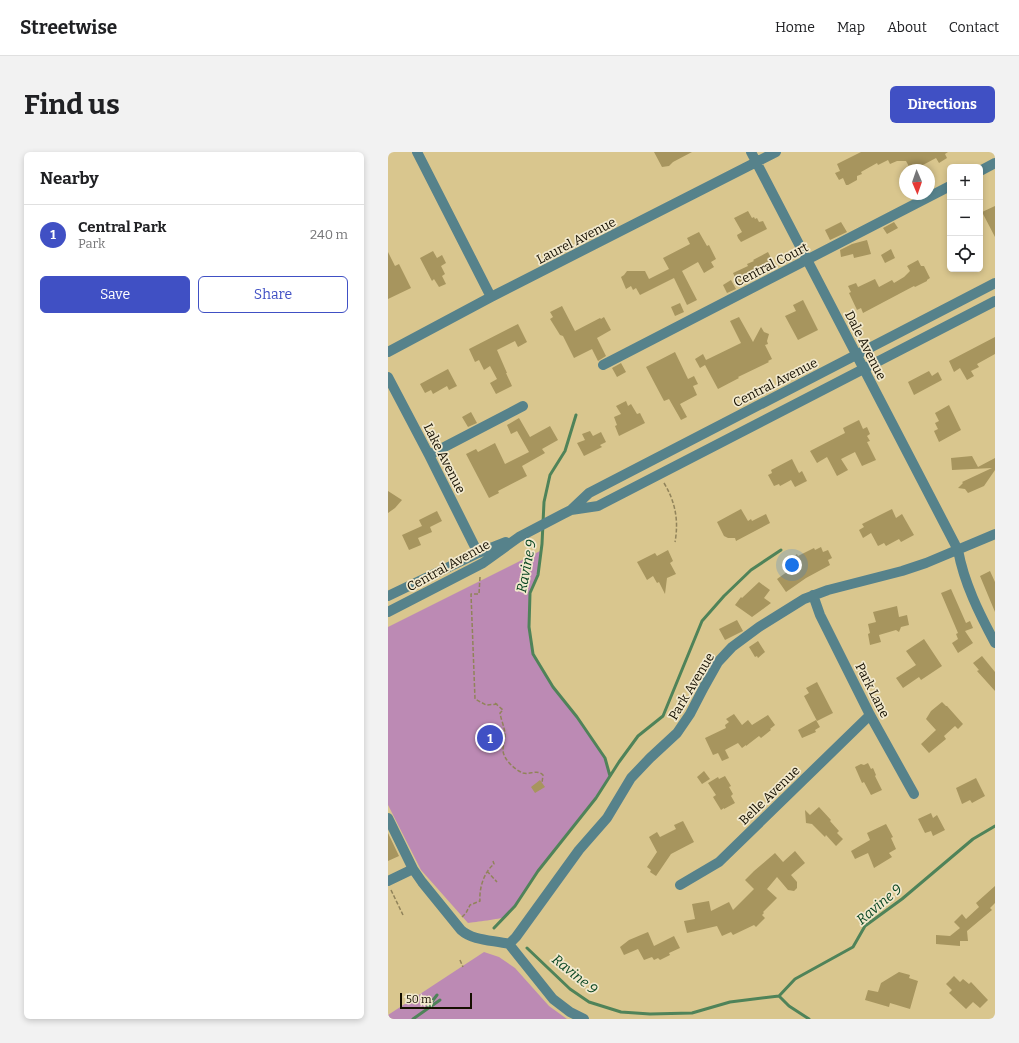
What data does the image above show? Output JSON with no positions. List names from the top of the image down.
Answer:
{
  "streets": {
    "street": [
      "Laurel Avenue",
      "Central Court",
      "Dale Avenue",
      "Central Avenue",
      "Lake Avenue",
      "Park Avenue",
      "Park Lane",
      "Belle Avenue"
    ]
  },
  "crossings": [
    ["Laurel Avenue", "Dale Avenue"],
    ["Central Court", "Dale Avenue"],
    ["Dale Avenue", "Central Avenue"],
    ["Dale Avenue", "Park Avenue"],
    ["Central Avenue", "Lake Avenue"],
    ["Park Avenue", "Park Lane"],
    ["Park Lane", "Belle Avenue"]
  ],
  "water": ["Ravine 9"],
  "scale_bar": "50 m",
  "north": "bottom",
  "page": {
    "header": "Streetwise",
    "nav": [
      "Home",
      "Map",
      "About",
      "Contact"
    ],
    "buttons": [
      "Directions",
      ["Save", "Share"]
    ],
    "title": "Find us",
    "heading": "Nearby",
    "map_buttons": ["+", "−"],
    "list": [
      {
        "mark": "1",
        "name": "Central Park",
        "note": "Park",
        "value": "240 m"
      }
    ],
    "pins": "1",
    "scale": "50 m"
  }
}
